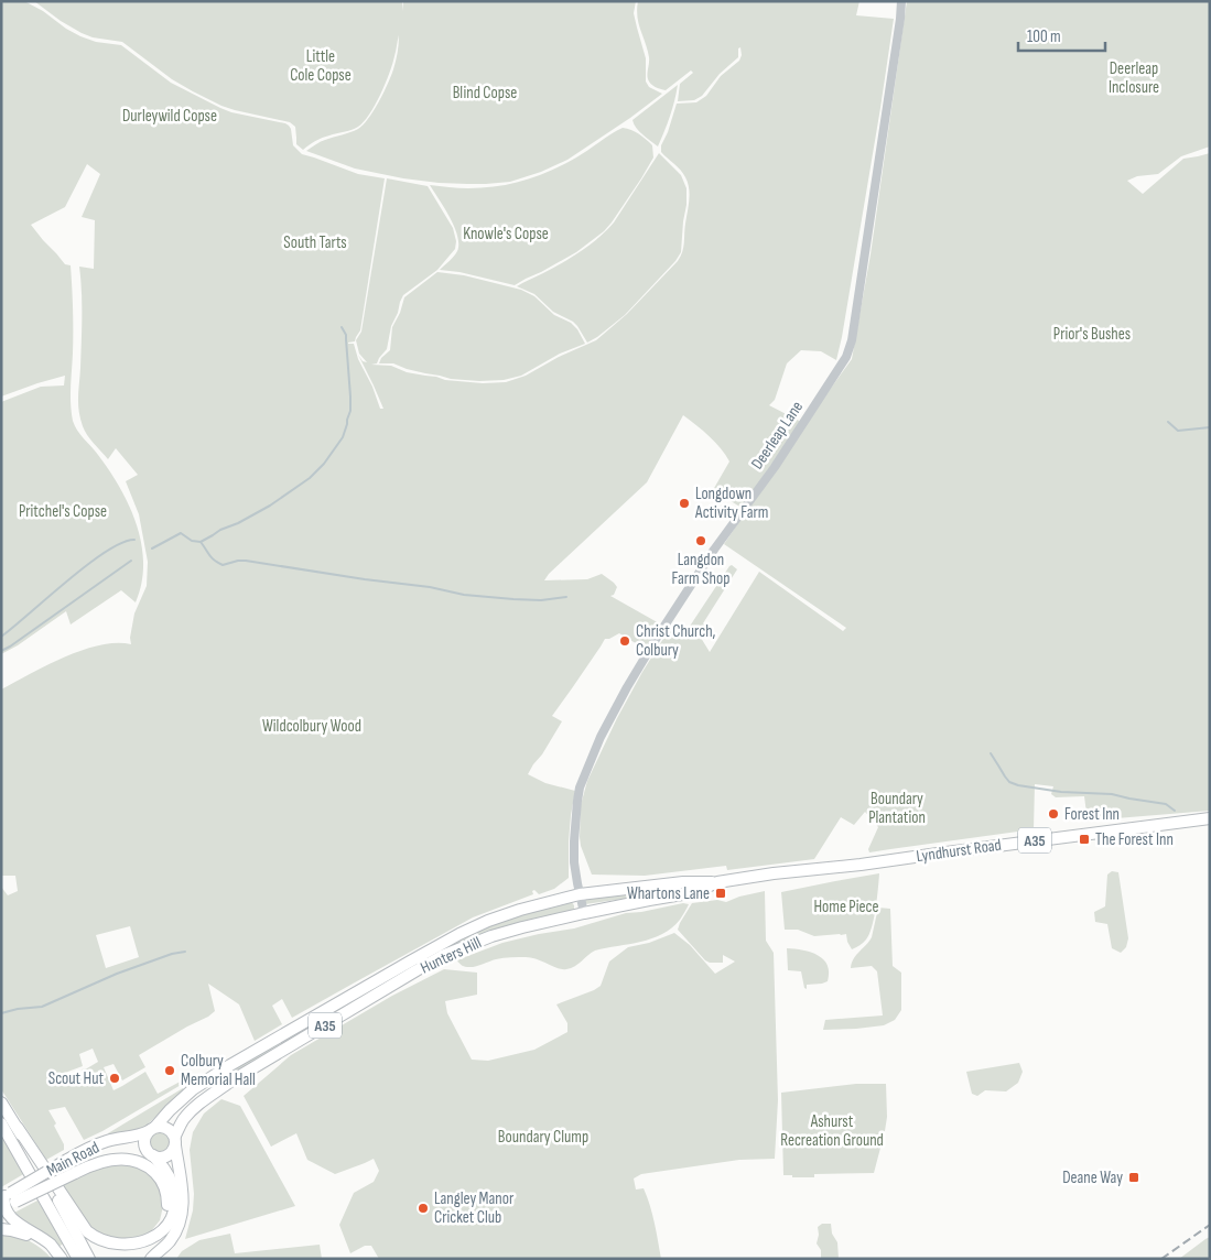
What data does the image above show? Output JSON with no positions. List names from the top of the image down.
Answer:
{
  "streets": {
    "main road": [
      "A35",
      "Lyndhurst Road",
      "Hunters Hill",
      "Main Road"
    ],
    "street": ["Deerleap Lane"]
  },
  "crossings": [
    ["Deerleap Lane", "Hunters Hill"],
    ["Lyndhurst Road", "Hunters Hill"],
    ["Hunters Hill", "Main Road"]
  ],
  "parks": [
    "Little Cole Copse",
    "Deerleap Inclosure",
    "Blind Copse",
    "Durleywild Copse",
    "Knowle's Copse",
    "South Tarts",
    "Prior's Bushes",
    "Pritchel's Copse",
    "Wildcolbury Wood",
    "Boundary Plantation",
    "Home Piece",
    "Ashurst Recreation Ground",
    "Boundary Clump"
  ],
  "places": {
    "other": [
      "Longdown Activity Farm",
      "Langdon Farm Shop",
      "Christ Church, Colbury",
      "Forest Inn",
      "Colbury Memorial Hall",
      "Scout Hut",
      "Langley Manor Cricket Club"
    ],
    "transit": ["The Forest Inn", "Whartons Lane", "Deane Way"]
  },
  "scale_bar": "100 m"
}
